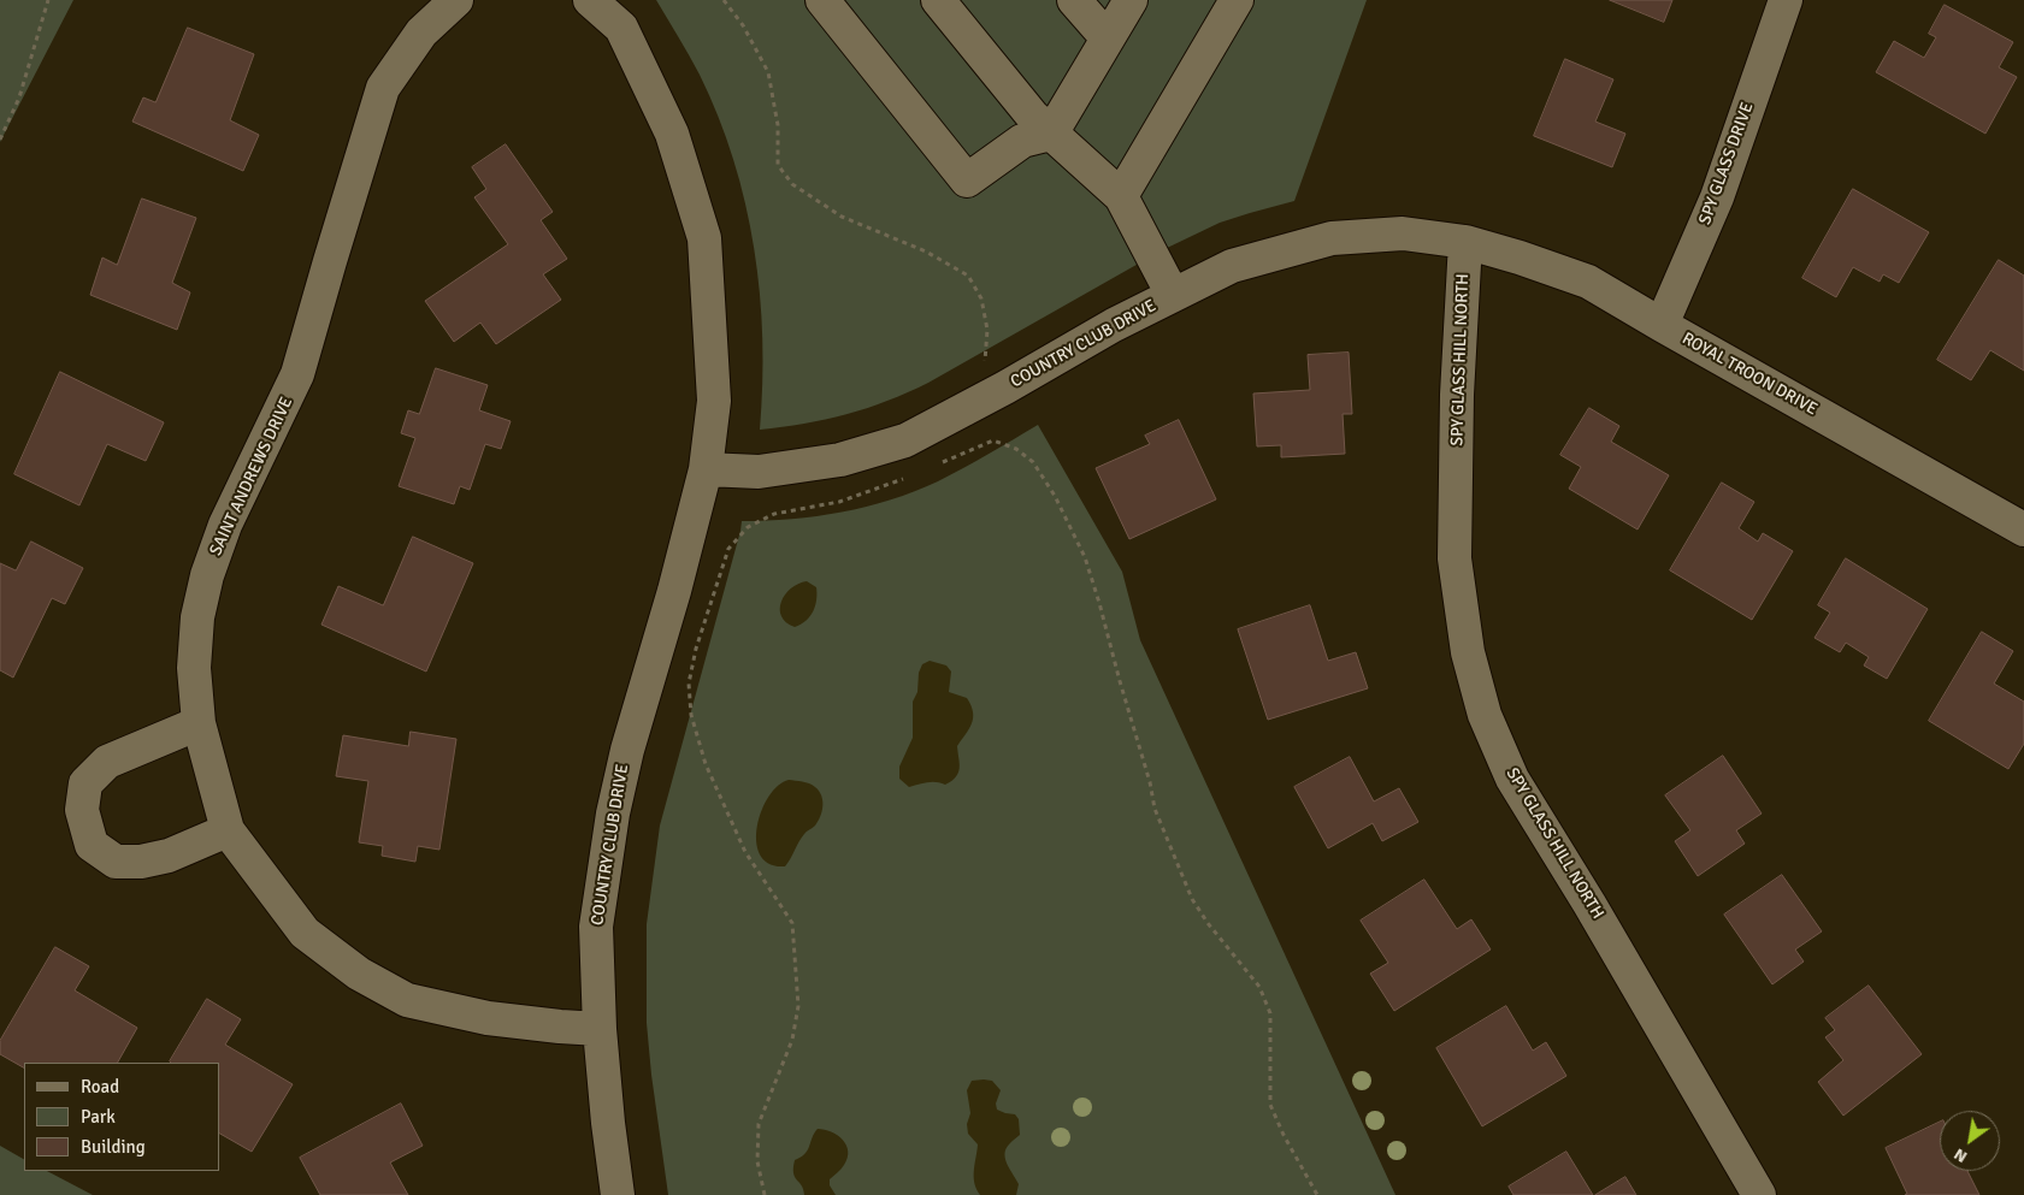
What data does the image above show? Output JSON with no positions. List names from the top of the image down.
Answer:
{
  "streets": {
    "street": [
      "SPY GLASS DRIVE",
      "COUNTRY CLUB DRIVE",
      "SPY GLASS HILL NORTH",
      "ROYAL TROON DRIVE",
      "SAINT ANDREWS DRIVE"
    ]
  },
  "crossings": [
    ["SPY GLASS DRIVE", "ROYAL TROON DRIVE"],
    ["COUNTRY CLUB DRIVE", "SPY GLASS HILL NORTH"],
    ["COUNTRY CLUB DRIVE", "ROYAL TROON DRIVE"],
    ["COUNTRY CLUB DRIVE", "SAINT ANDREWS DRIVE"],
    ["SPY GLASS HILL NORTH", "ROYAL TROON DRIVE"]
  ],
  "legend": ["Road", "Park", "Building"],
  "north": "bottom left"
}
